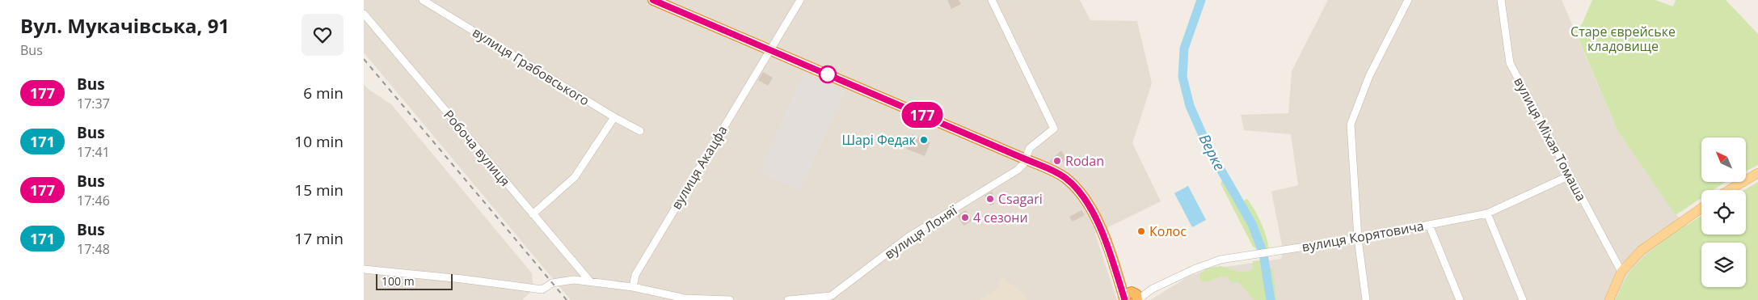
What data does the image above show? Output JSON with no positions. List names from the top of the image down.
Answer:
{
  "streets": {
    "street": [
      "вулиця Грабовського",
      "вулиця Міхая Томаша",
      "Робоча вулиця",
      "вулиця Акацфа",
      "вулиця Лоняї",
      "вулиця Корятовича"
    ]
  },
  "crossings": [
    ["вулиця Міхая Томаша", "вулиця Корятовича"]
  ],
  "water": ["Верке"],
  "parks": ["Старе єврейське кладовище"],
  "places": [
    "Шарі Федак",
    "Rodan",
    "Csagari",
    "4 сезони",
    "Колос"
  ],
  "lines": ["bus line 177"],
  "scale_bar": "100 m",
  "north": "top left",
  "page": {
    "heading": ["Вул. Мукачівська, 91", "Bus"],
    "on_map": "177",
    "list": [
      {
        "mark": "177",
        "name": "Bus",
        "note": "17:37",
        "value": "6 min"
      },
      {
        "mark": "171",
        "name": "Bus",
        "note": "17:41",
        "value": "10 min"
      },
      {
        "mark": "177",
        "name": "Bus",
        "note": "17:46",
        "value": "15 min"
      },
      {
        "mark": "171",
        "name": "Bus",
        "note": "17:48",
        "value": "17 min"
      }
    ],
    "scale": "100 m"
  }
}
